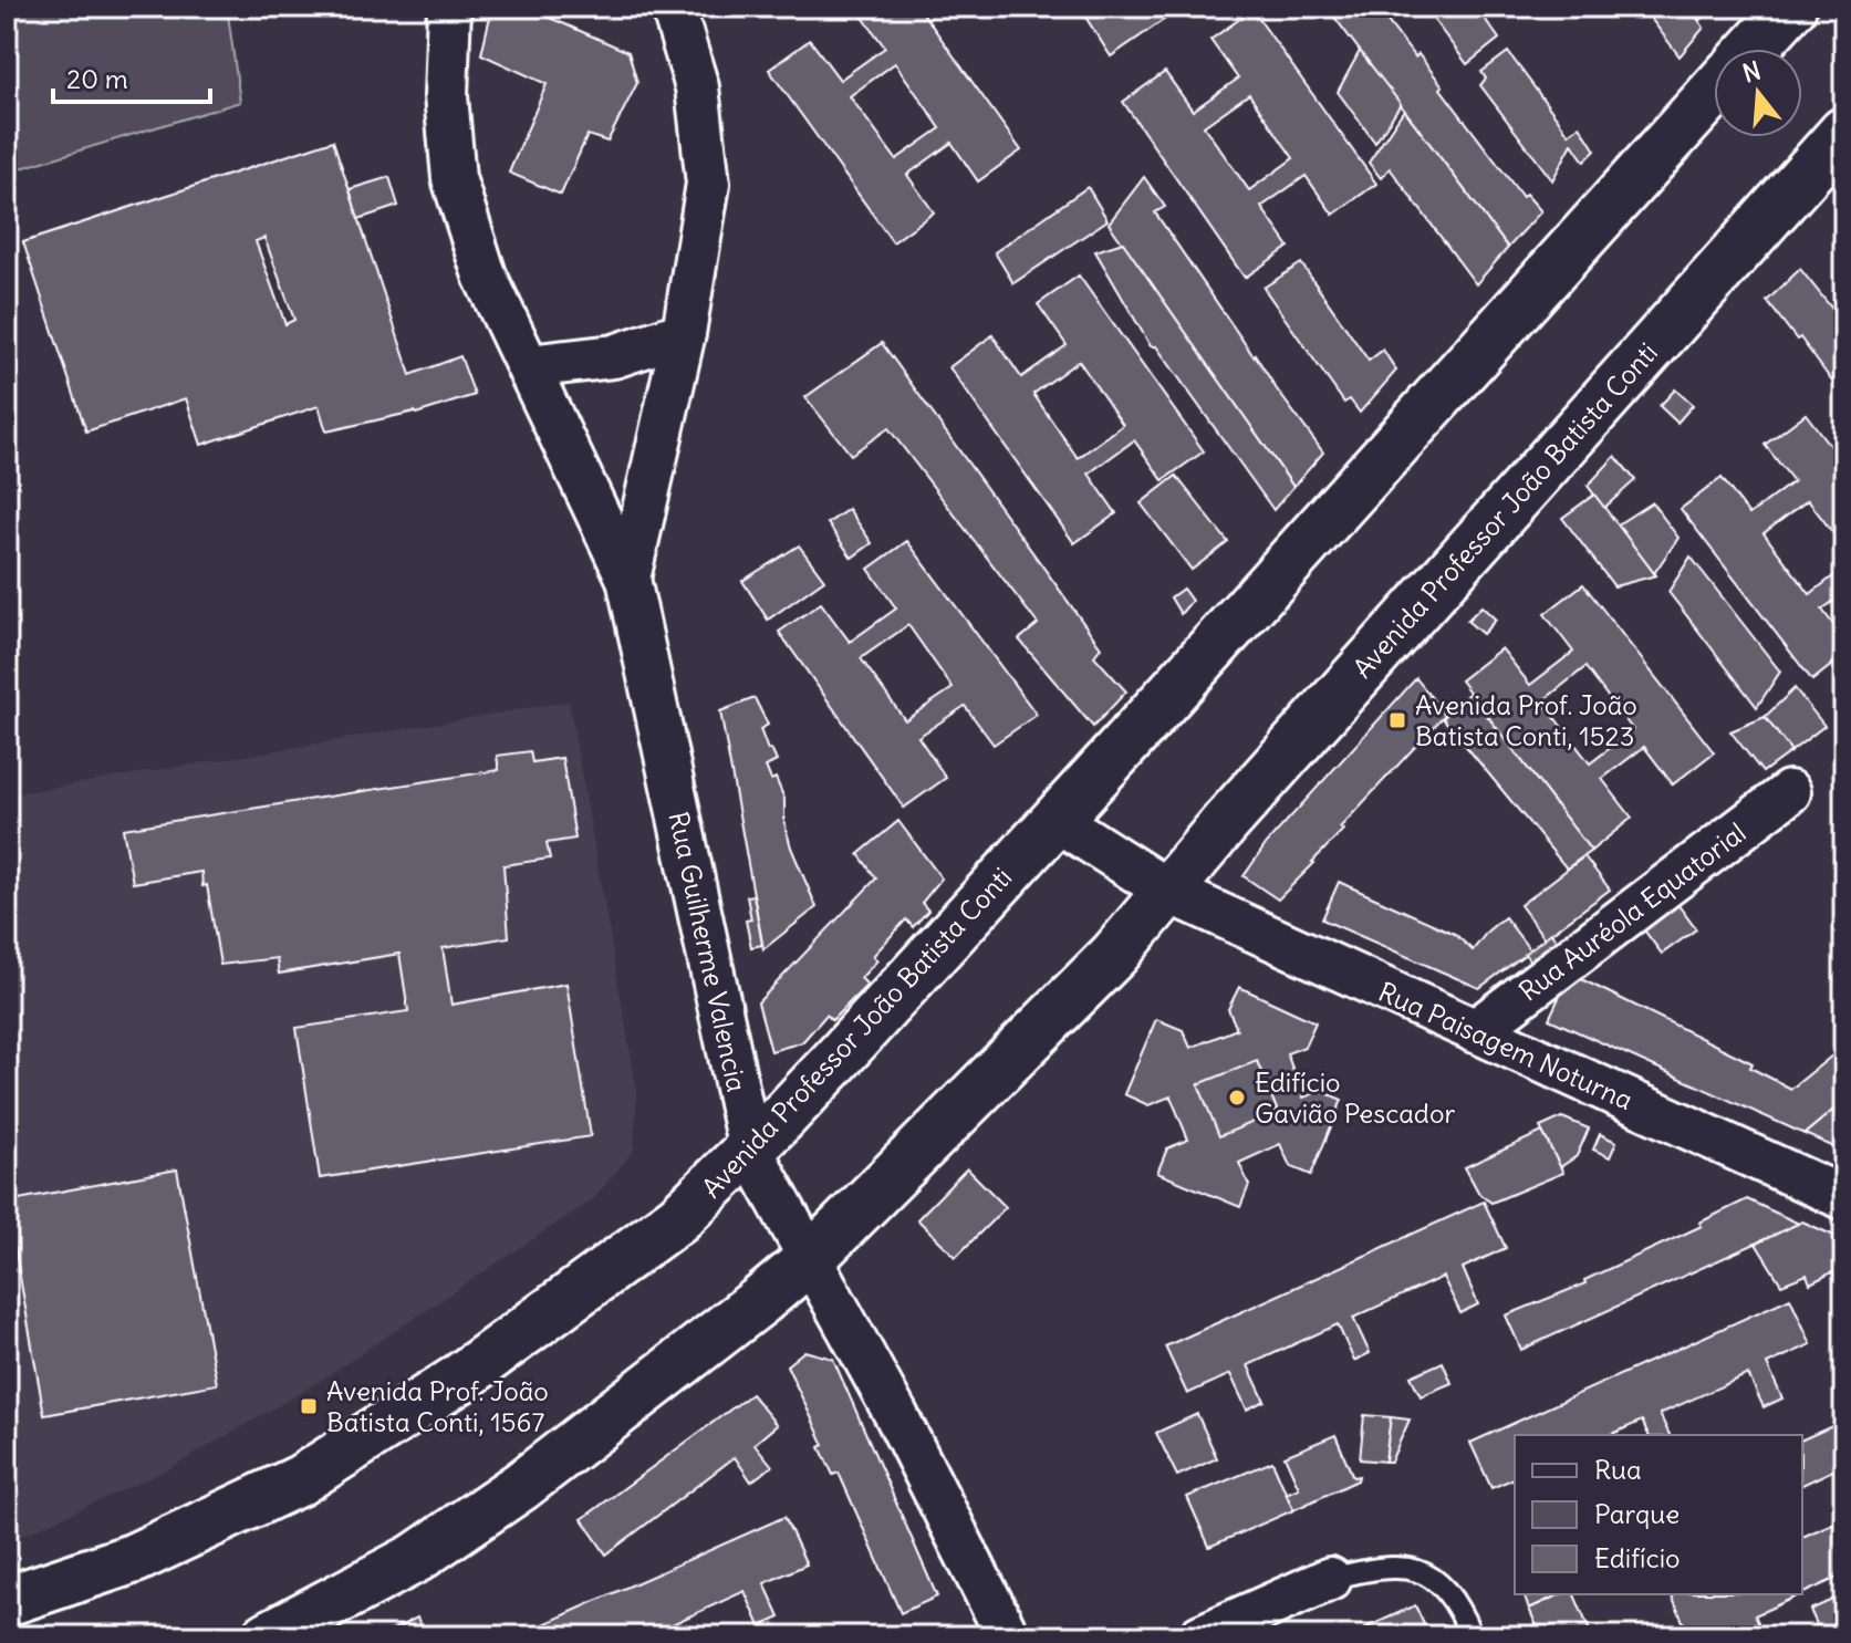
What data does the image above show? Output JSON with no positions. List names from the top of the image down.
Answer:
{
  "streets": {
    "main road": ["Avenida Professor João Batista Conti"],
    "street": ["Rua Auréola Equatorial", "Rua Guilherme Valencia", "Rua Paisagem Noturna"]
  },
  "crossings": [
    ["Avenida Professor João Batista Conti", "Rua Guilherme Valencia"],
    ["Avenida Professor João Batista Conti", "Rua Paisagem Noturna"],
    ["Rua Auréola Equatorial", "Rua Paisagem Noturna"]
  ],
  "places": {
    "transit": ["Avenida Prof. João Batista Conti, 1523", "Avenida Prof. João Batista Conti, 1567"],
    "other": ["Edifício Gavião Pescador"]
  },
  "legend": ["Rua", "Parque", "Edifício"],
  "scale_bar": "20 m",
  "north": "top"
}
